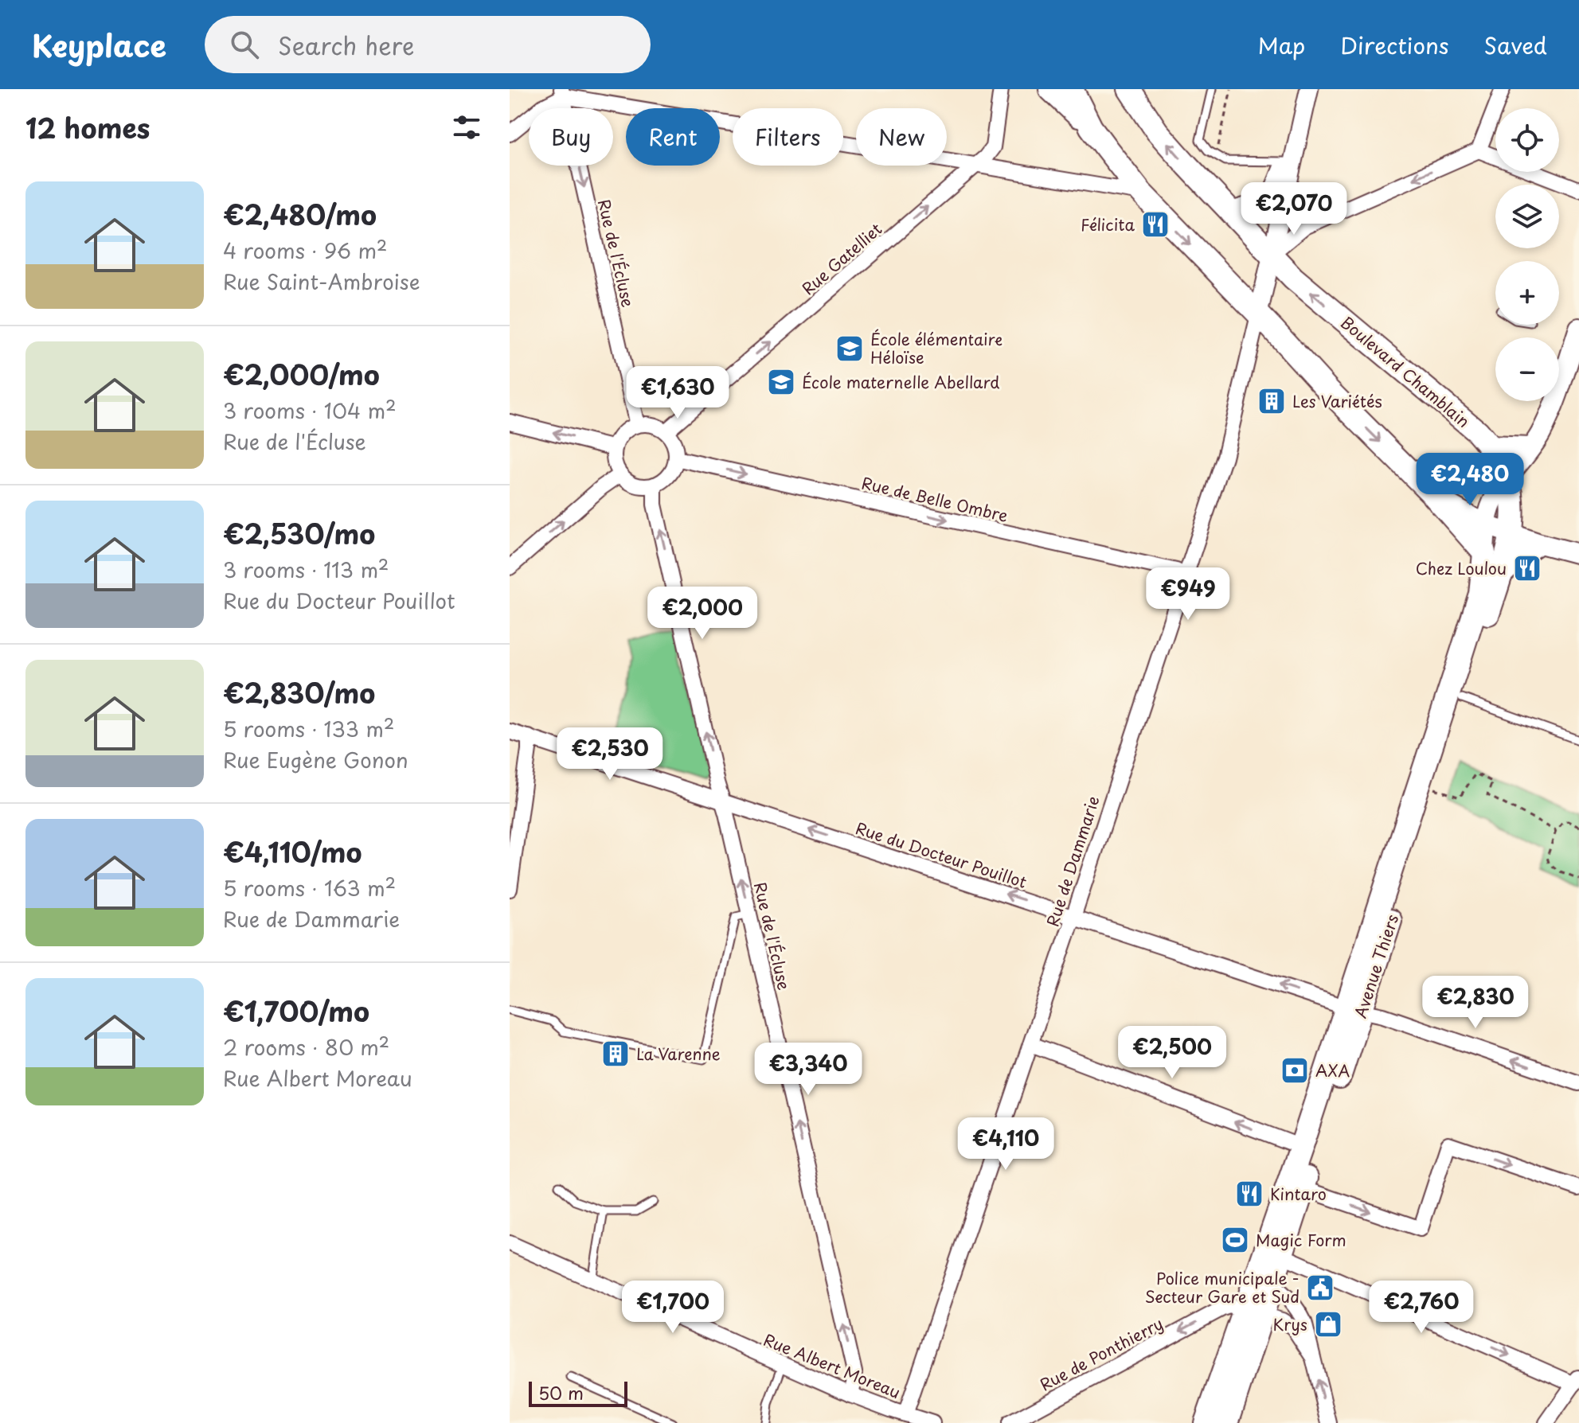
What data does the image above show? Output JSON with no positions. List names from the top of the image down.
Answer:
{
  "streets": {
    "main road": ["Boulevard Chamblain", "Avenue Thiers"],
    "street": [
      "Rue de l'Écluse",
      "Rue Gatelliet",
      "Rue de Belle Ombre",
      "Rue du Docteur Pouillot",
      "Rue de Dammarie",
      "Rue de Ponthierry",
      "Rue Albert Moreau"
    ]
  },
  "crossings": [
    ["Rue de l'Écluse", "Rue Gatelliet"],
    ["Rue de l'Écluse", "Rue de Belle Ombre"],
    ["Rue de l'Écluse", "Rue du Docteur Pouillot"],
    ["Rue de l'Écluse", "Rue Albert Moreau"],
    ["Rue Gatelliet", "Rue de Belle Ombre"],
    ["Boulevard Chamblain", "Avenue Thiers"],
    ["Rue de Belle Ombre", "Rue de Dammarie"],
    ["Rue du Docteur Pouillot", "Rue de Dammarie"],
    ["Rue du Docteur Pouillot", "Avenue Thiers"],
    ["Rue de Dammarie", "Rue Albert Moreau"],
    ["Avenue Thiers", "Rue de Ponthierry"]
  ],
  "one_way": [
    "Rue Gatelliet",
    "Rue de Belle Ombre",
    "Rue du Docteur Pouillot",
    "Rue de Ponthierry"
  ],
  "places": {
    "restaurant": ["Félicita", "Chez Loulou", "Kintaro"],
    "school or university": ["École élémentaire Héloïse", "École maternelle Abellard"],
    "building": ["Les Variétés", "La Varenne"],
    "bank": ["AXA"],
    "sports": ["Magic Form"],
    "public building": ["Police municipale - Secteur Gare et Sud"],
    "shop": ["Krys"]
  },
  "scale_bar": "50 m",
  "page": {
    "header": "Keyplace",
    "search": "Search here",
    "nav": ["Map", "Directions", "Saved"],
    "heading": "12 homes",
    "map_buttons": ["+", "−"],
    "chip": [
      "Buy",
      "Rent",
      "Filters",
      "New"
    ],
    "list": [
      {
        "name": "€2,480/mo",
        "note": "4 rooms · 96 m² · Rue Saint-Ambroise"
      },
      {
        "name": "€2,000/mo",
        "note": "3 rooms · 104 m² · Rue de l'Écluse"
      },
      {
        "name": "€2,530/mo",
        "note": "3 rooms · 113 m² · Rue du Docteur Pouillot"
      },
      {
        "name": "€2,830/mo",
        "note": "5 rooms · 133 m² · Rue Eugène Gonon"
      },
      {
        "name": "€4,110/mo",
        "note": "5 rooms · 163 m² · Rue de Dammarie"
      },
      {
        "name": "€1,700/mo",
        "note": "2 rooms · 80 m² · Rue Albert Moreau"
      }
    ],
    "price": [
      "€2,070",
      "€1,630",
      "€2,480",
      "€949",
      "€2,000",
      "€2,530",
      "€2,830",
      "€2,500",
      "€3,340",
      "€4,110",
      "€1,700",
      "€2,760"
    ],
    "scale": "50 m"
  }
}
